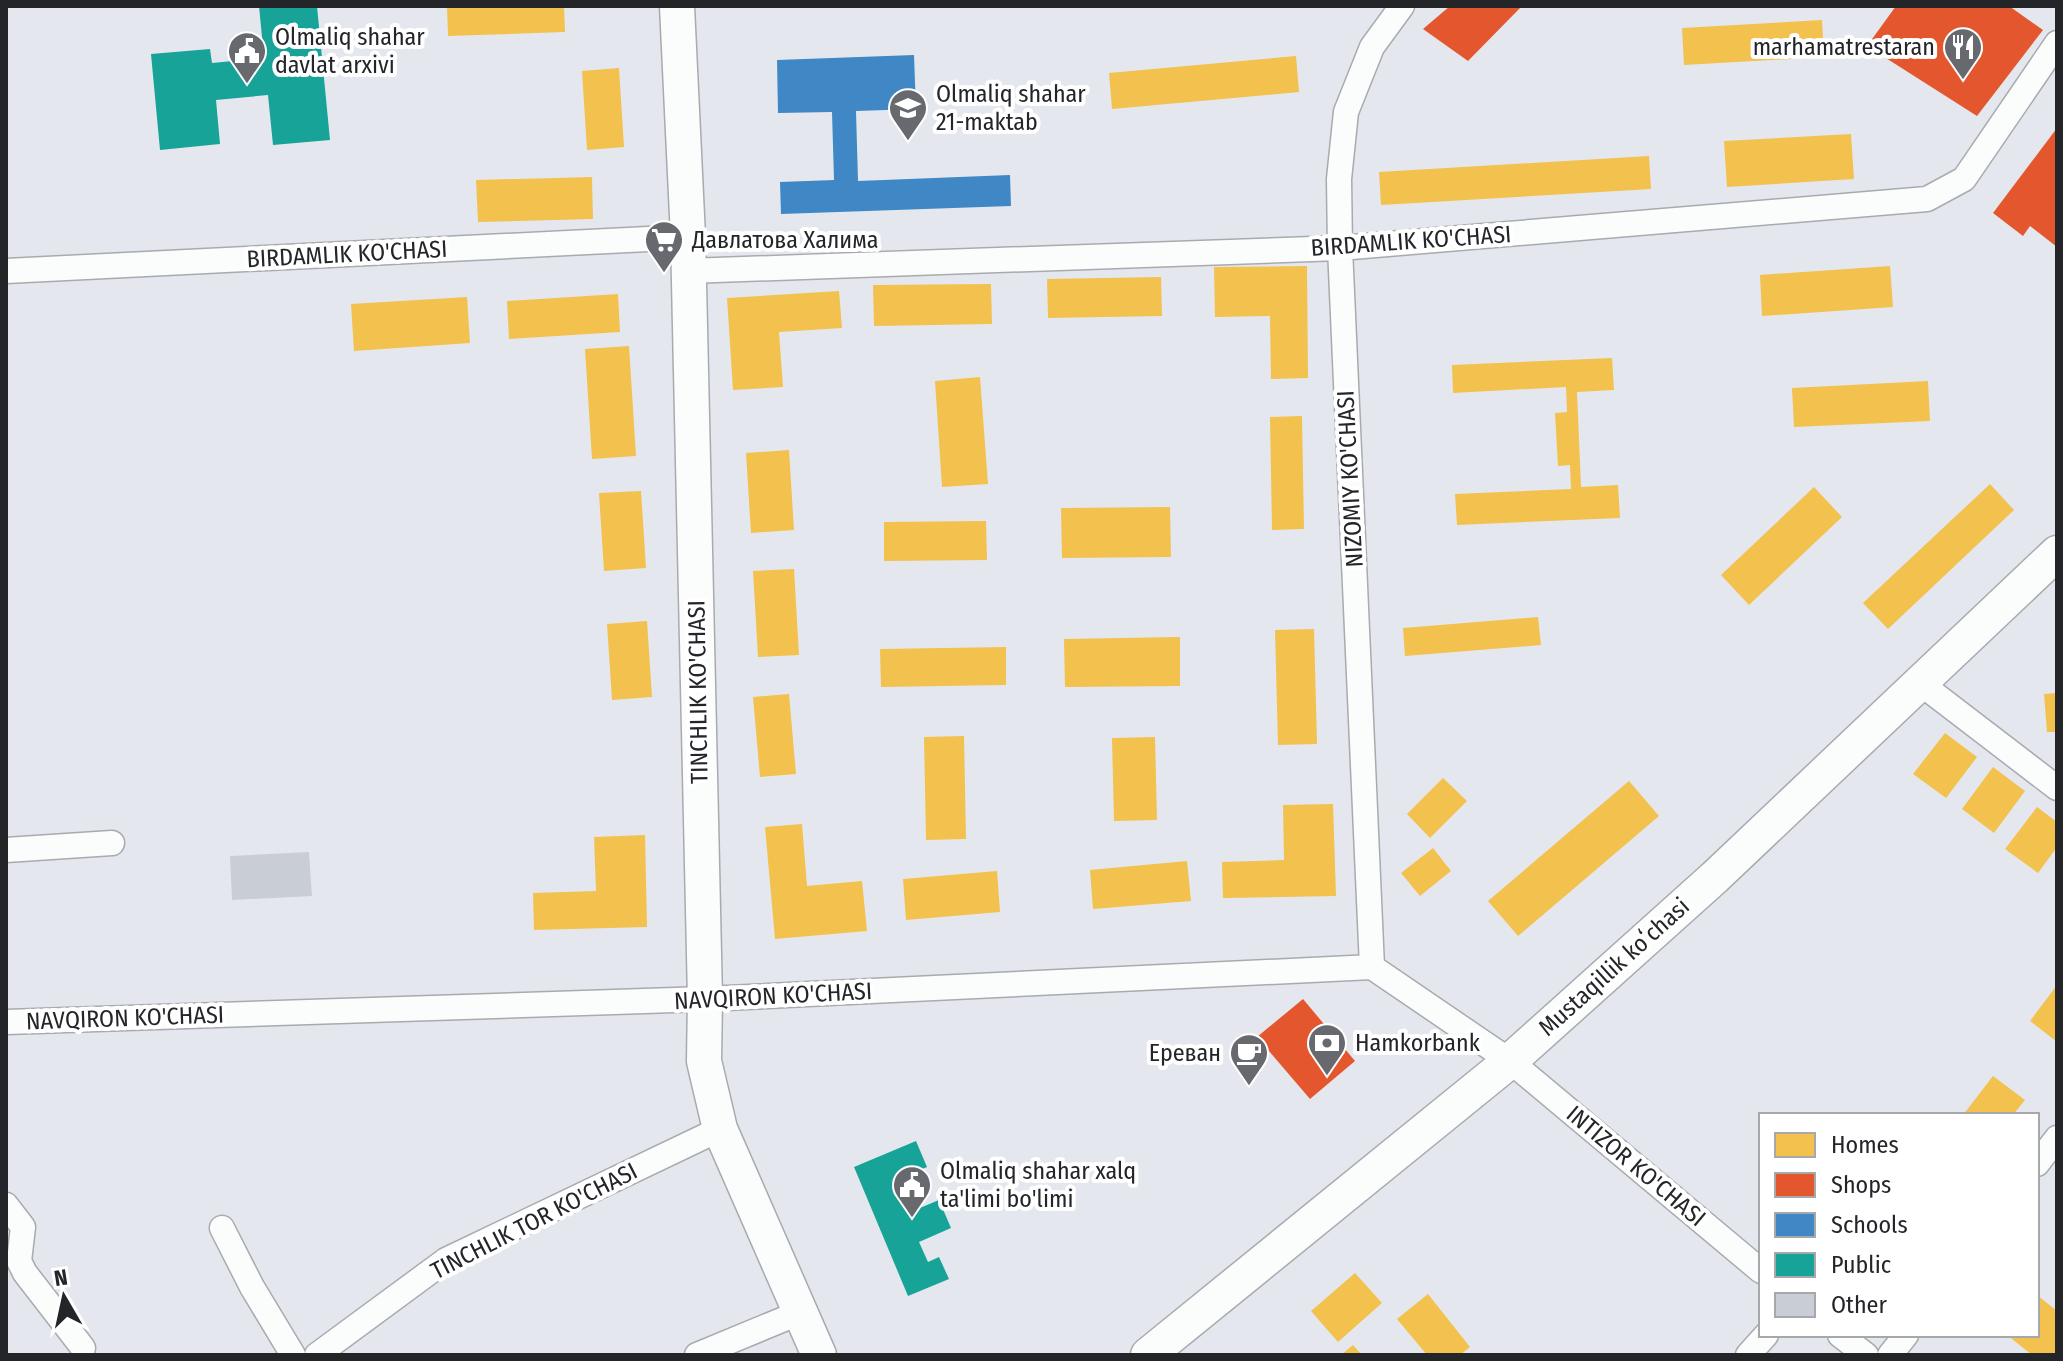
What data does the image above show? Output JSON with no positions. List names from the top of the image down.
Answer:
{
  "streets": {
    "main road": ["TINCHLIK KO'CHASI", "Mustaqillik koʻchasi"],
    "street": [
      "BIRDAMLIK KO'CHASI",
      "NIZOMIY KO'CHASI",
      "NAVQIRON KO'CHASI",
      "INTIZOR KO'CHASI",
      "TINCHLIK TOR KO'CHASI"
    ]
  },
  "crossings": [
    ["BIRDAMLIK KO'CHASI", "NIZOMIY KO'CHASI"],
    ["BIRDAMLIK KO'CHASI", "TINCHLIK KO'CHASI"],
    ["NIZOMIY KO'CHASI", "NAVQIRON KO'CHASI"],
    ["TINCHLIK KO'CHASI", "NAVQIRON KO'CHASI"],
    ["TINCHLIK KO'CHASI", "TINCHLIK TOR KO'CHASI"],
    ["Mustaqillik koʻchasi", "INTIZOR KO'CHASI"]
  ],
  "places": {
    "restaurant": ["marhamatrestaran"],
    "public building": ["Olmaliq shahar davlat arxivi", "Olmaliq shahar xalq ta'limi bo'limi"],
    "school or university": ["Olmaliq shahar 21-maktab"],
    "supermarket": ["Давлатова Халима"],
    "bank": ["Hamkorbank"],
    "cafe": ["Ереван"]
  },
  "legend": [
    "Homes",
    "Shops",
    "Schools",
    "Public",
    "Other"
  ],
  "north": "top"
}
